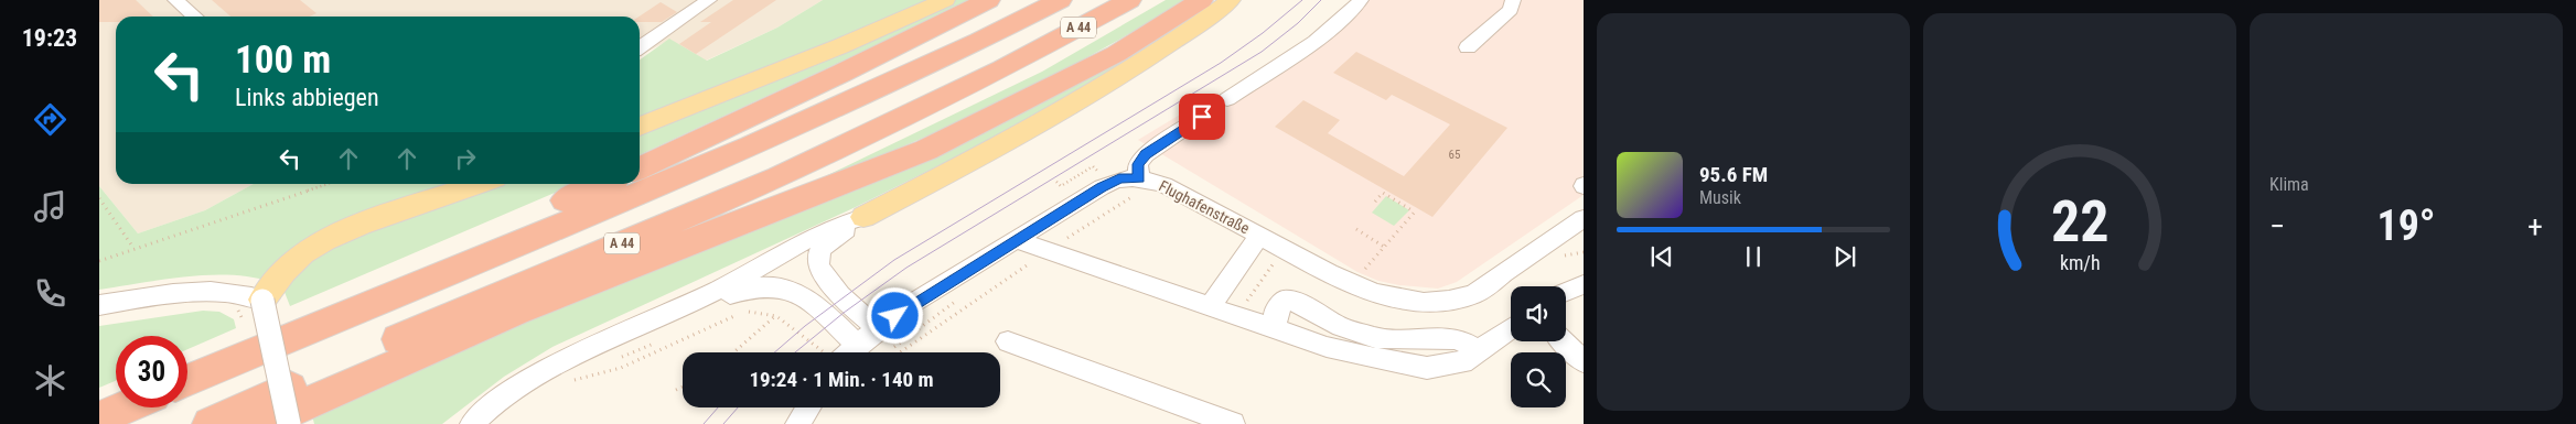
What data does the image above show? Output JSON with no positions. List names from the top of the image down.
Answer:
{
  "streets": {
    "highway": ["A 44"],
    "street": ["Flughafenstraße"]
  },
  "house_numbers": ["65"],
  "page": {
    "tabs": "19:23",
    "tile": "Klima",
    "turn": ["100 m", "Links abbiegen"],
    "song": ["95.6 FM", "Musik"],
    "heat": ["−", "19°", "+"],
    "limit": "30",
    "trip": "19:24 · 1 Min. · 140 m",
    "gauge": ["22", "km/h"]
  }
}
